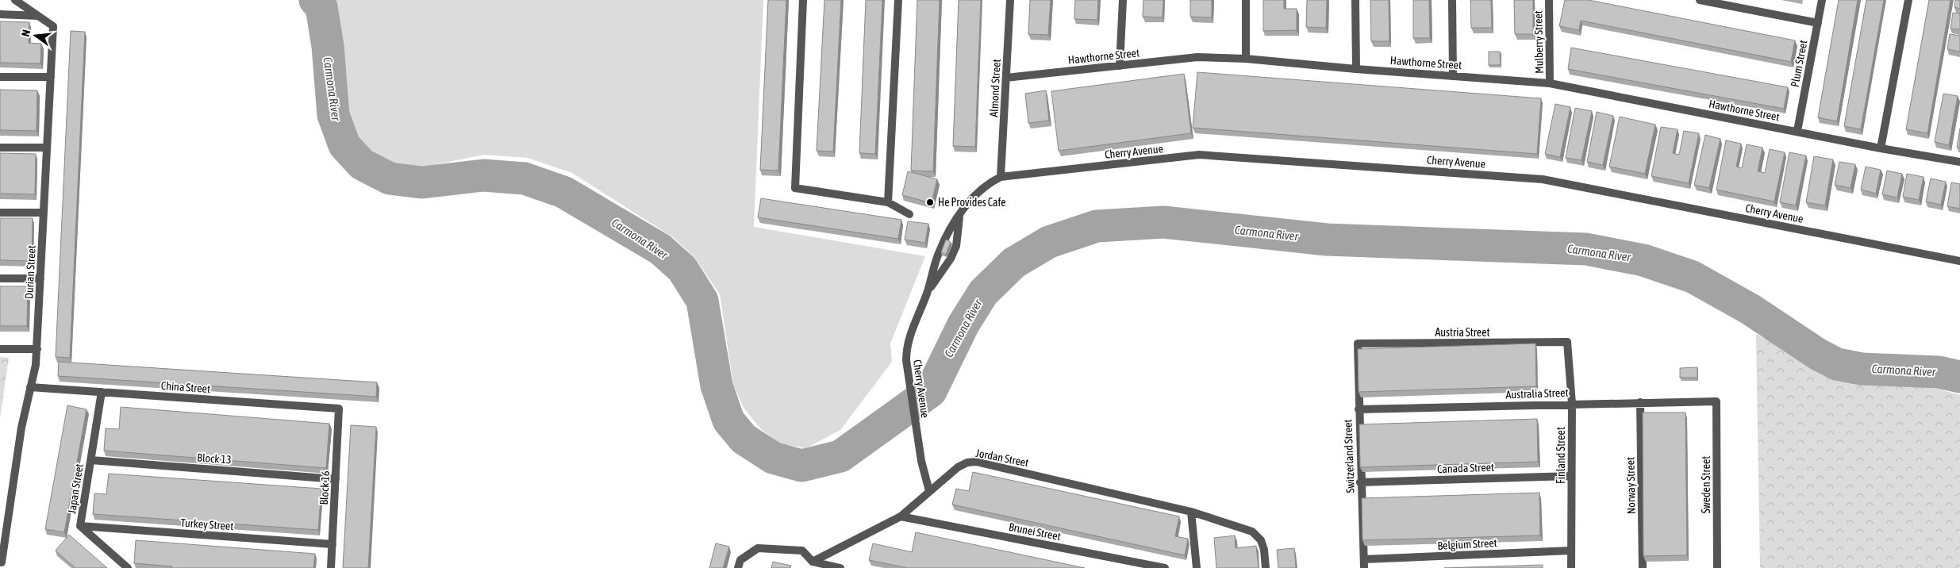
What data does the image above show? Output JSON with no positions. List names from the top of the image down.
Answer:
{
  "streets": {
    "street": [
      "Mulberry Street",
      "Hawthorne Street",
      "Plum Street",
      "Almond Street",
      "Cherry Avenue",
      "Durian Street",
      "Austria Street",
      "China Street",
      "Australia Street",
      "Finland Street",
      "Switzerland Street",
      "Jordan Street",
      "Block 13",
      "Canada Street",
      "Sweden Street",
      "Norway Street",
      "Block 16",
      "Japan Street",
      "Turkey Street",
      "Brunei Street",
      "Belgium Street"
    ]
  },
  "crossings": [
    ["Mulberry Street", "Hawthorne Street"],
    ["Hawthorne Street", "Plum Street"],
    ["Hawthorne Street", "Almond Street"],
    ["Almond Street", "Cherry Avenue"],
    ["Cherry Avenue", "Jordan Street"],
    ["Durian Street", "China Street"],
    ["Austria Street", "Finland Street"],
    ["Austria Street", "Switzerland Street"],
    ["China Street", "Block 16"],
    ["China Street", "Japan Street"],
    ["Australia Street", "Finland Street"],
    ["Australia Street", "Switzerland Street"],
    ["Australia Street", "Sweden Street"],
    ["Australia Street", "Norway Street"],
    ["Finland Street", "Canada Street"],
    ["Finland Street", "Belgium Street"],
    ["Switzerland Street", "Canada Street"],
    ["Switzerland Street", "Belgium Street"],
    ["Jordan Street", "Brunei Street"],
    ["Block 13", "Block 16"],
    ["Block 13", "Japan Street"],
    ["Block 16", "Turkey Street"],
    ["Japan Street", "Turkey Street"]
  ],
  "water": ["Carmona River"],
  "places": ["He Provides Cafe"],
  "north": "left"
}
